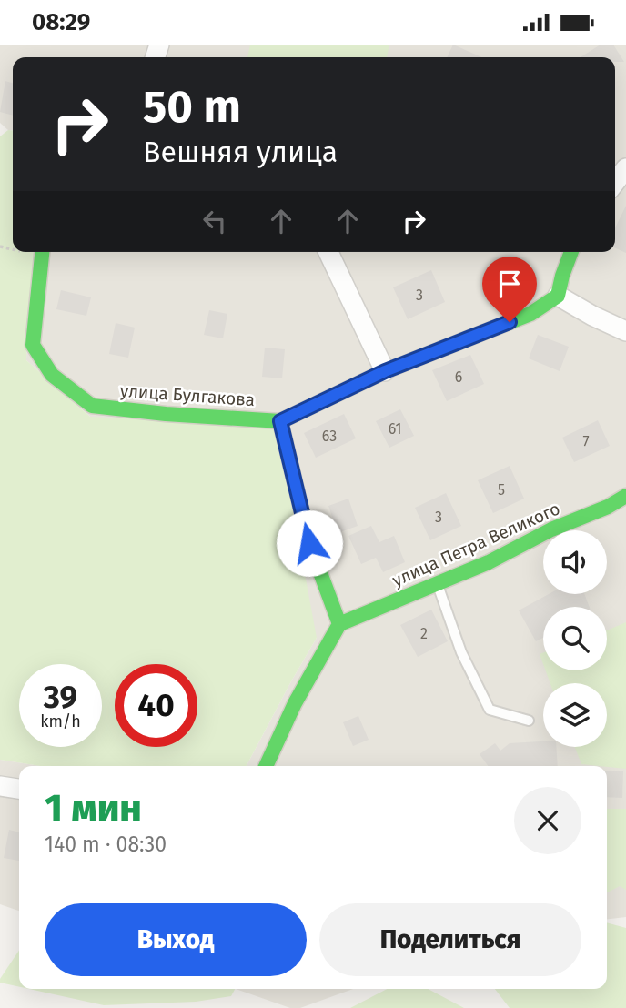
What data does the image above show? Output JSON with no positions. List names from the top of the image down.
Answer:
{
  "streets": {
    "street": ["улица Булгакова", "улица Петра Великого"]
  },
  "house_numbers": [
    "3",
    "6",
    "61",
    "63",
    "7",
    "5",
    "3",
    "2"
  ],
  "page": {
    "status": "08:29",
    "turn": ["50 m", "Вешняя улица"],
    "speed": "39 km/h",
    "limit": "40",
    "heading": ["1 мин", "140 m · 08:30"],
    "buttons": ["Выход", "Поделиться"]
  }
}
